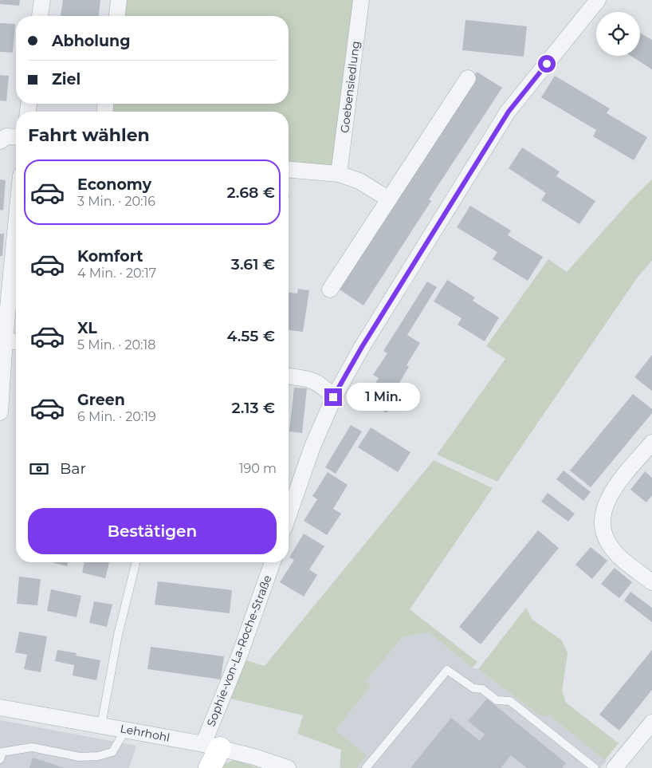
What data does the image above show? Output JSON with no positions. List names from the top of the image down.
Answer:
{
  "streets": {
    "street": ["Goebensiedlung", "Sophie-von-La-Roche-Straße", "Lehrhohl"]
  },
  "crossings": [
    ["Sophie-von-La-Roche-Straße", "Lehrhohl"]
  ],
  "page": {
    "banner": ["Abholung", "Ziel"],
    "heading": "Fahrt wählen",
    "list": [
      {
        "name": "Economy",
        "note": "3 Min. · 20:16",
        "value": "2.68 €"
      },
      {
        "name": "Komfort",
        "note": "4 Min. · 20:17",
        "value": "3.61 €"
      },
      {
        "name": "XL",
        "note": "5 Min. · 20:18",
        "value": "4.55 €"
      },
      {
        "name": "Green",
        "note": "6 Min. · 20:19",
        "value": "2.13 €"
      }
    ],
    "bubble": "1 Min.",
    "pay": ["Bar", "190 m"],
    "buttons": "Bestätigen"
  }
}
